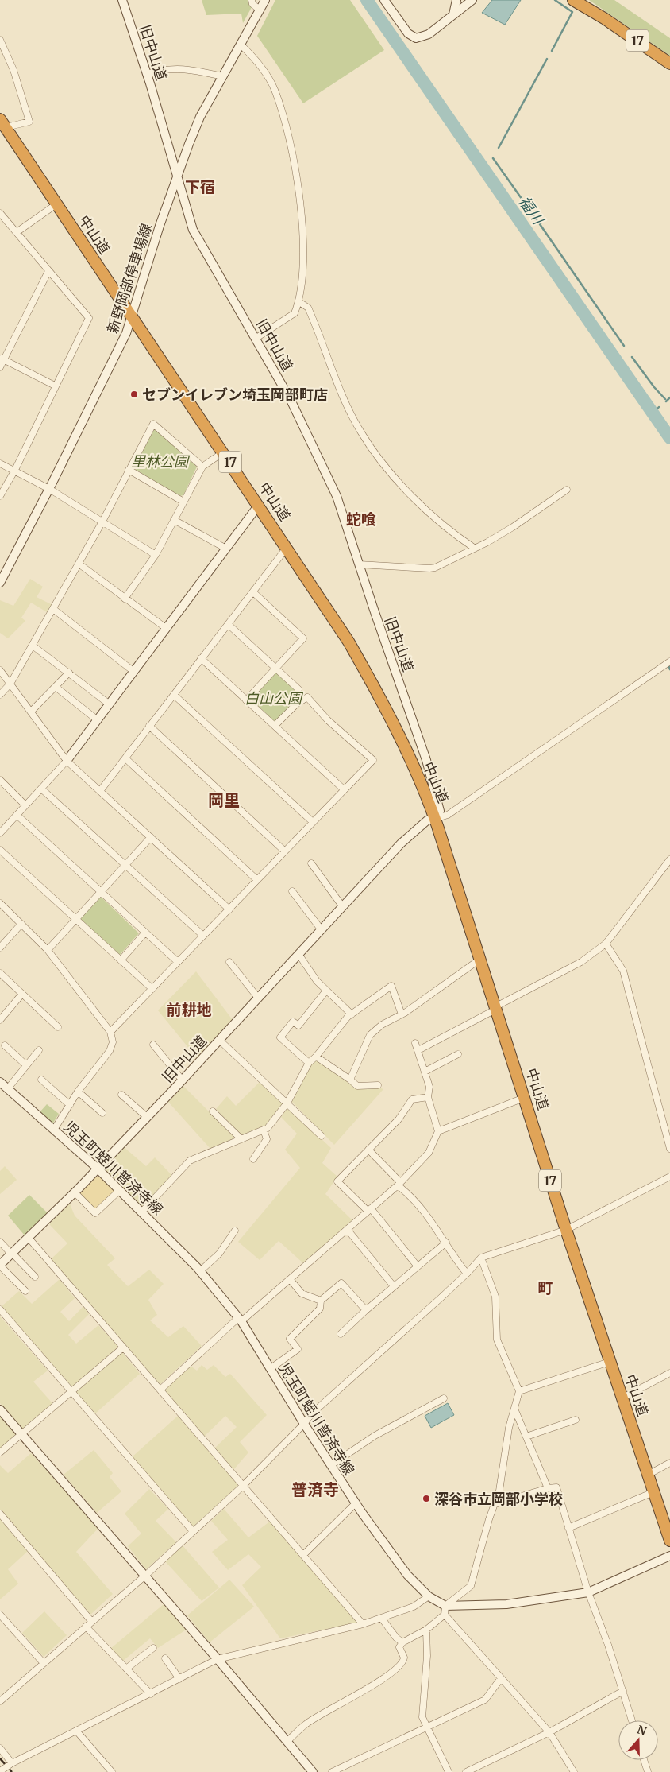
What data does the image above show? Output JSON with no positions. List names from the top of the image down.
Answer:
{
  "streets": {
    "highway": ["17", "中山道"],
    "street": ["旧中山道", "新野岡部停車場線", "児玉町蛭川普済寺線"]
  },
  "crossings": [
    ["旧中山道", "中山道"],
    ["旧中山道", "新野岡部停車場線"],
    ["旧中山道", "児玉町蛭川普済寺線"],
    ["中山道", "新野岡部停車場線"]
  ],
  "districts": [
    "下宿",
    "蛇喰",
    "岡里",
    "前耕地",
    "町",
    "普済寺"
  ],
  "water": ["福川"],
  "parks": ["里林公園", "白山公園"],
  "places": ["セブンイレブン埼玉岡部町店", "深谷市立岡部小学校"],
  "north": "top"
}
